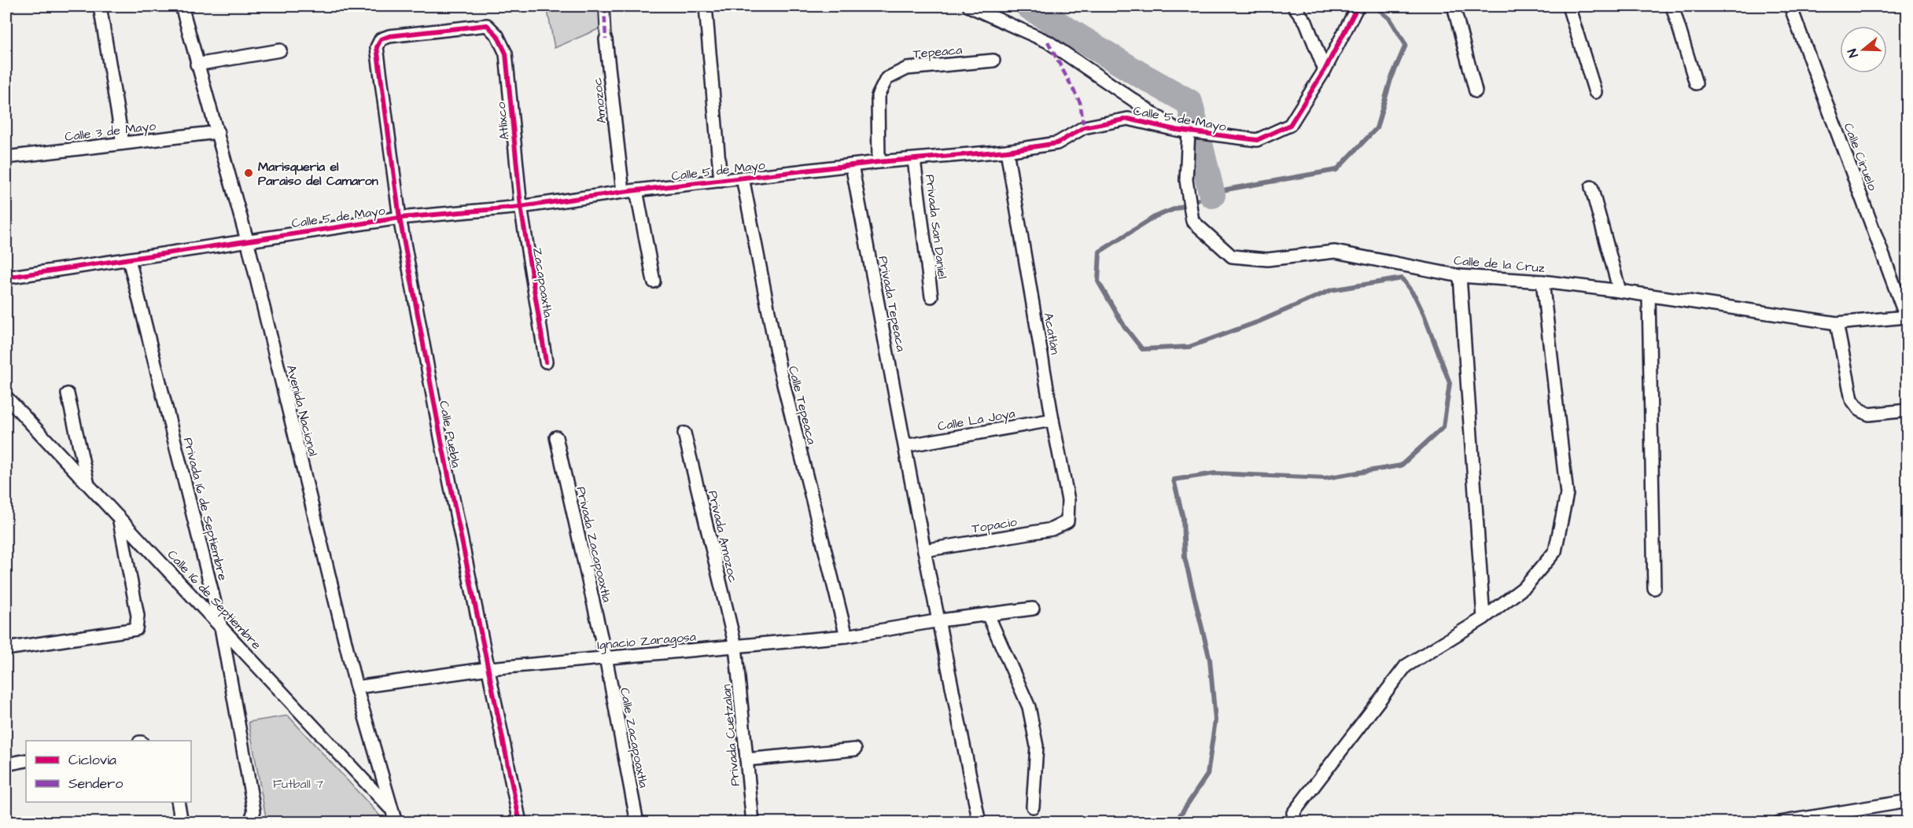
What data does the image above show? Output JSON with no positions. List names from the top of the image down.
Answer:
{
  "streets": {
    "street": [
      "Tepeaca",
      "Amozoc",
      "Calle 5 de Mayo",
      "Atlixco",
      "Calle 3 de Mayo",
      "Calle Ciruelo",
      "Privada San Daniel",
      "Calle de la Cruz",
      "Zacapoaxtla",
      "Privada Tepeaca",
      "Acatlán",
      "Calle Tepeaca",
      "Avenida Nacional",
      "Calle La Joya",
      "Calle Puebla",
      "Privada 16 de Septiembre",
      "Topacio",
      "Privada Amozoc",
      "Privada Zacapoaxtla",
      "Calle 16 de Septiembre",
      "Ignacio Zaragosa",
      "Privada Cuetzalan",
      "Calle Zacapoaxtla"
    ]
  },
  "crossings": [
    ["Tepeaca", "Calle 5 de Mayo"],
    ["Amozoc", "Calle 5 de Mayo"],
    ["Calle 5 de Mayo", "Atlixco"],
    ["Calle 5 de Mayo", "Privada San Daniel"],
    ["Calle 5 de Mayo", "Calle de la Cruz"],
    ["Calle 5 de Mayo", "Zacapoaxtla"],
    ["Calle 5 de Mayo", "Privada Tepeaca"],
    ["Calle 5 de Mayo", "Acatlán"],
    ["Calle 5 de Mayo", "Calle Tepeaca"],
    ["Calle 5 de Mayo", "Avenida Nacional"],
    ["Calle 5 de Mayo", "Calle Puebla"],
    ["Calle 5 de Mayo", "Privada 16 de Septiembre"],
    ["Atlixco", "Zacapoaxtla"],
    ["Atlixco", "Calle Puebla"],
    ["Calle 3 de Mayo", "Avenida Nacional"],
    ["Calle Ciruelo", "Calle de la Cruz"],
    ["Privada Tepeaca", "Calle La Joya"],
    ["Acatlán", "Calle La Joya"],
    ["Acatlán", "Topacio"],
    ["Calle Tepeaca", "Ignacio Zaragosa"],
    ["Avenida Nacional", "Calle 16 de Septiembre"],
    ["Avenida Nacional", "Ignacio Zaragosa"],
    ["Calle Puebla", "Ignacio Zaragosa"],
    ["Privada 16 de Septiembre", "Calle 16 de Septiembre"],
    ["Privada Amozoc", "Ignacio Zaragosa"],
    ["Privada Amozoc", "Privada Cuetzalan"],
    ["Privada Zacapoaxtla", "Ignacio Zaragosa"],
    ["Privada Zacapoaxtla", "Calle Zacapoaxtla"],
    ["Ignacio Zaragosa", "Privada Cuetzalan"],
    ["Ignacio Zaragosa", "Calle Zacapoaxtla"]
  ],
  "parks": ["Futball 7"],
  "places": ["Marisqueria el Paraiso del Camaron"],
  "legend": ["Ciclovía", "Sendero"],
  "north": "left"
}
